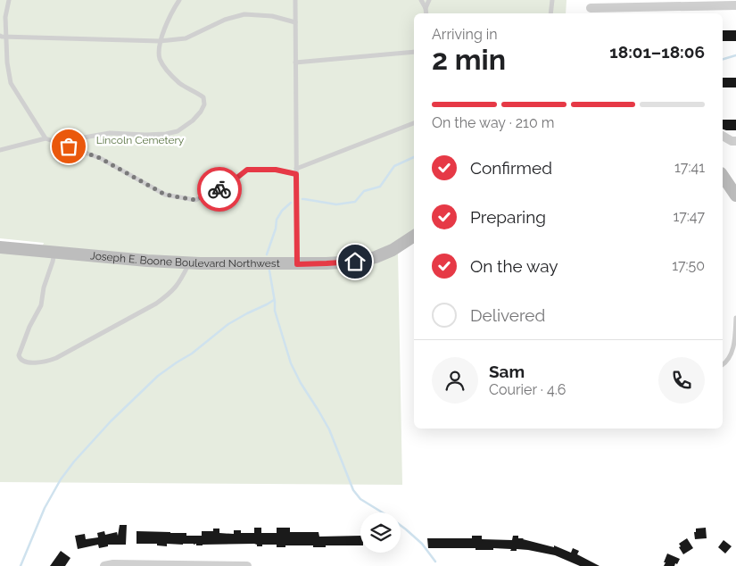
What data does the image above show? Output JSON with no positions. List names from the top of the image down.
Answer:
{
  "streets": {
    "main road": ["Joseph E. Boone Boulevard Northwest"]
  },
  "parks": ["Lincoln Cemetery"],
  "page": {
    "heading": ["2 min", "Arriving in", "18:01–18:06"],
    "panel": ["Sam", "Courier · 4.6"],
    "bar": "On the way · 210 m",
    "list": [
      ["Confirmed", "17:41"],
      ["Preparing", "17:47"],
      ["On the way", "17:50"],
      "Delivered"
    ]
  }
}
